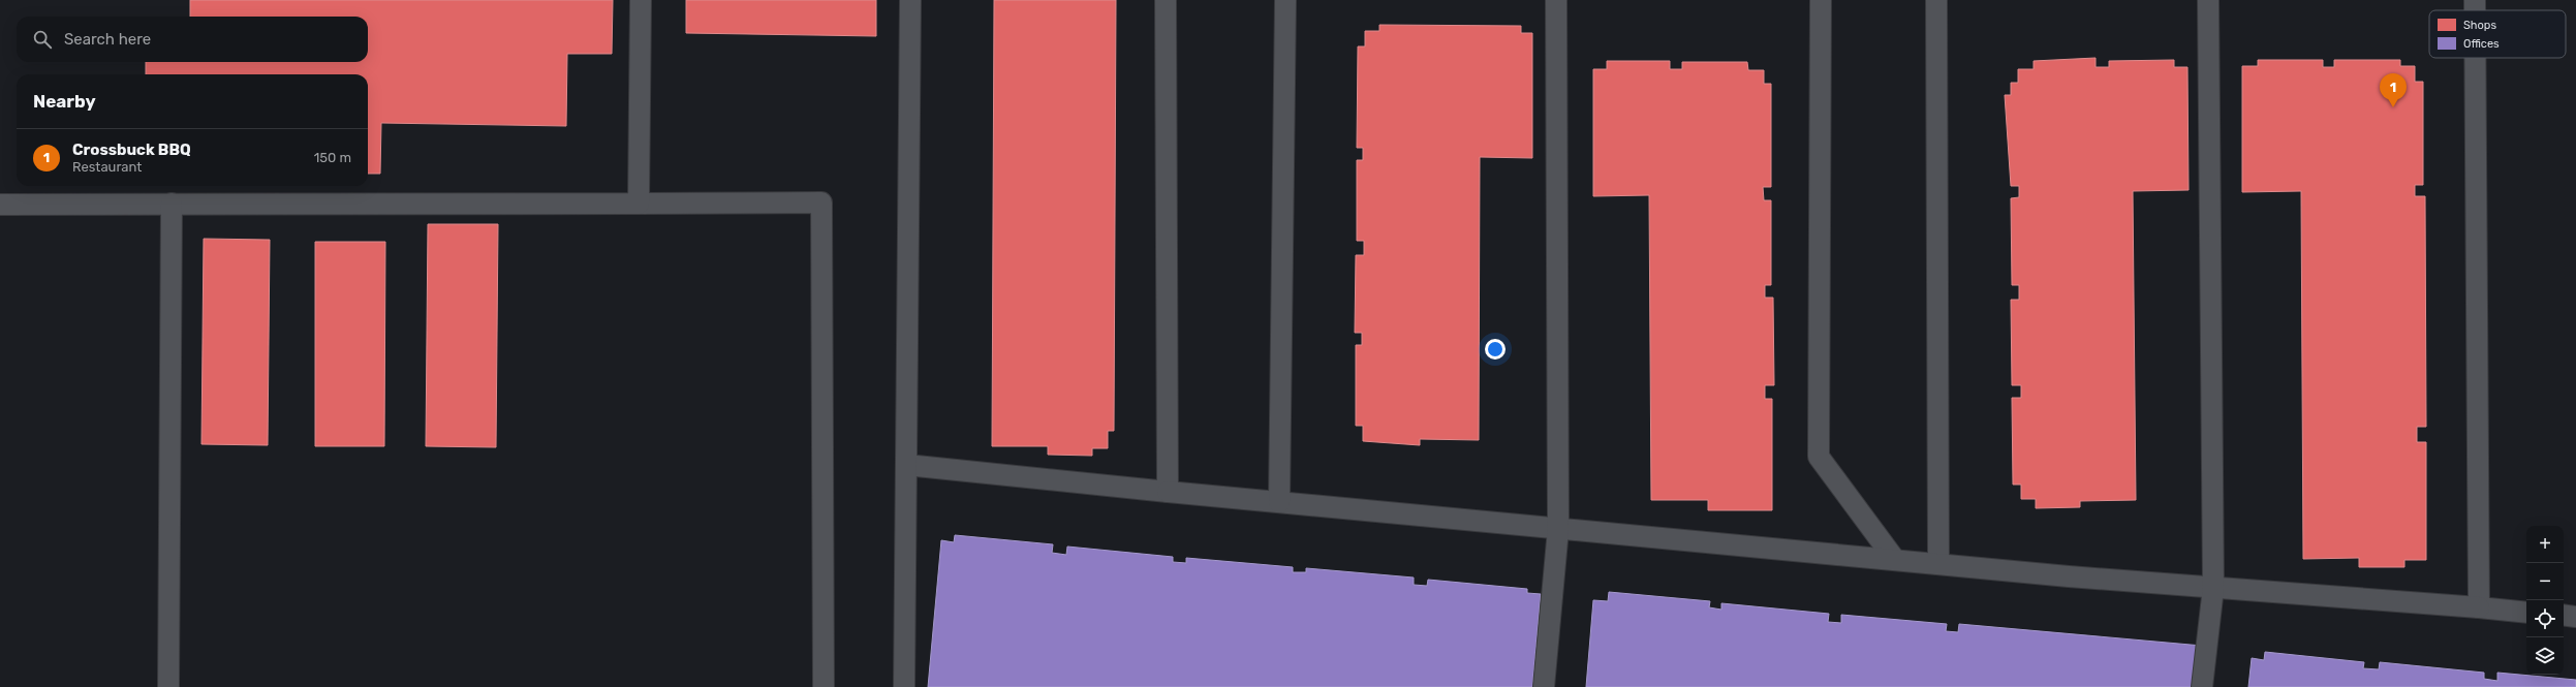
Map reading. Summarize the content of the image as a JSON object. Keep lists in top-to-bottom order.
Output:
{
  "legend": ["Shops", "Offices"],
  "page": {
    "search": "Search here",
    "pins": "1",
    "heading": "Nearby",
    "list": [
      {
        "mark": "1",
        "name": "Crossbuck BBQ",
        "note": "Restaurant",
        "value": "150 m"
      }
    ],
    "map_buttons": ["+", "−"]
  }
}
